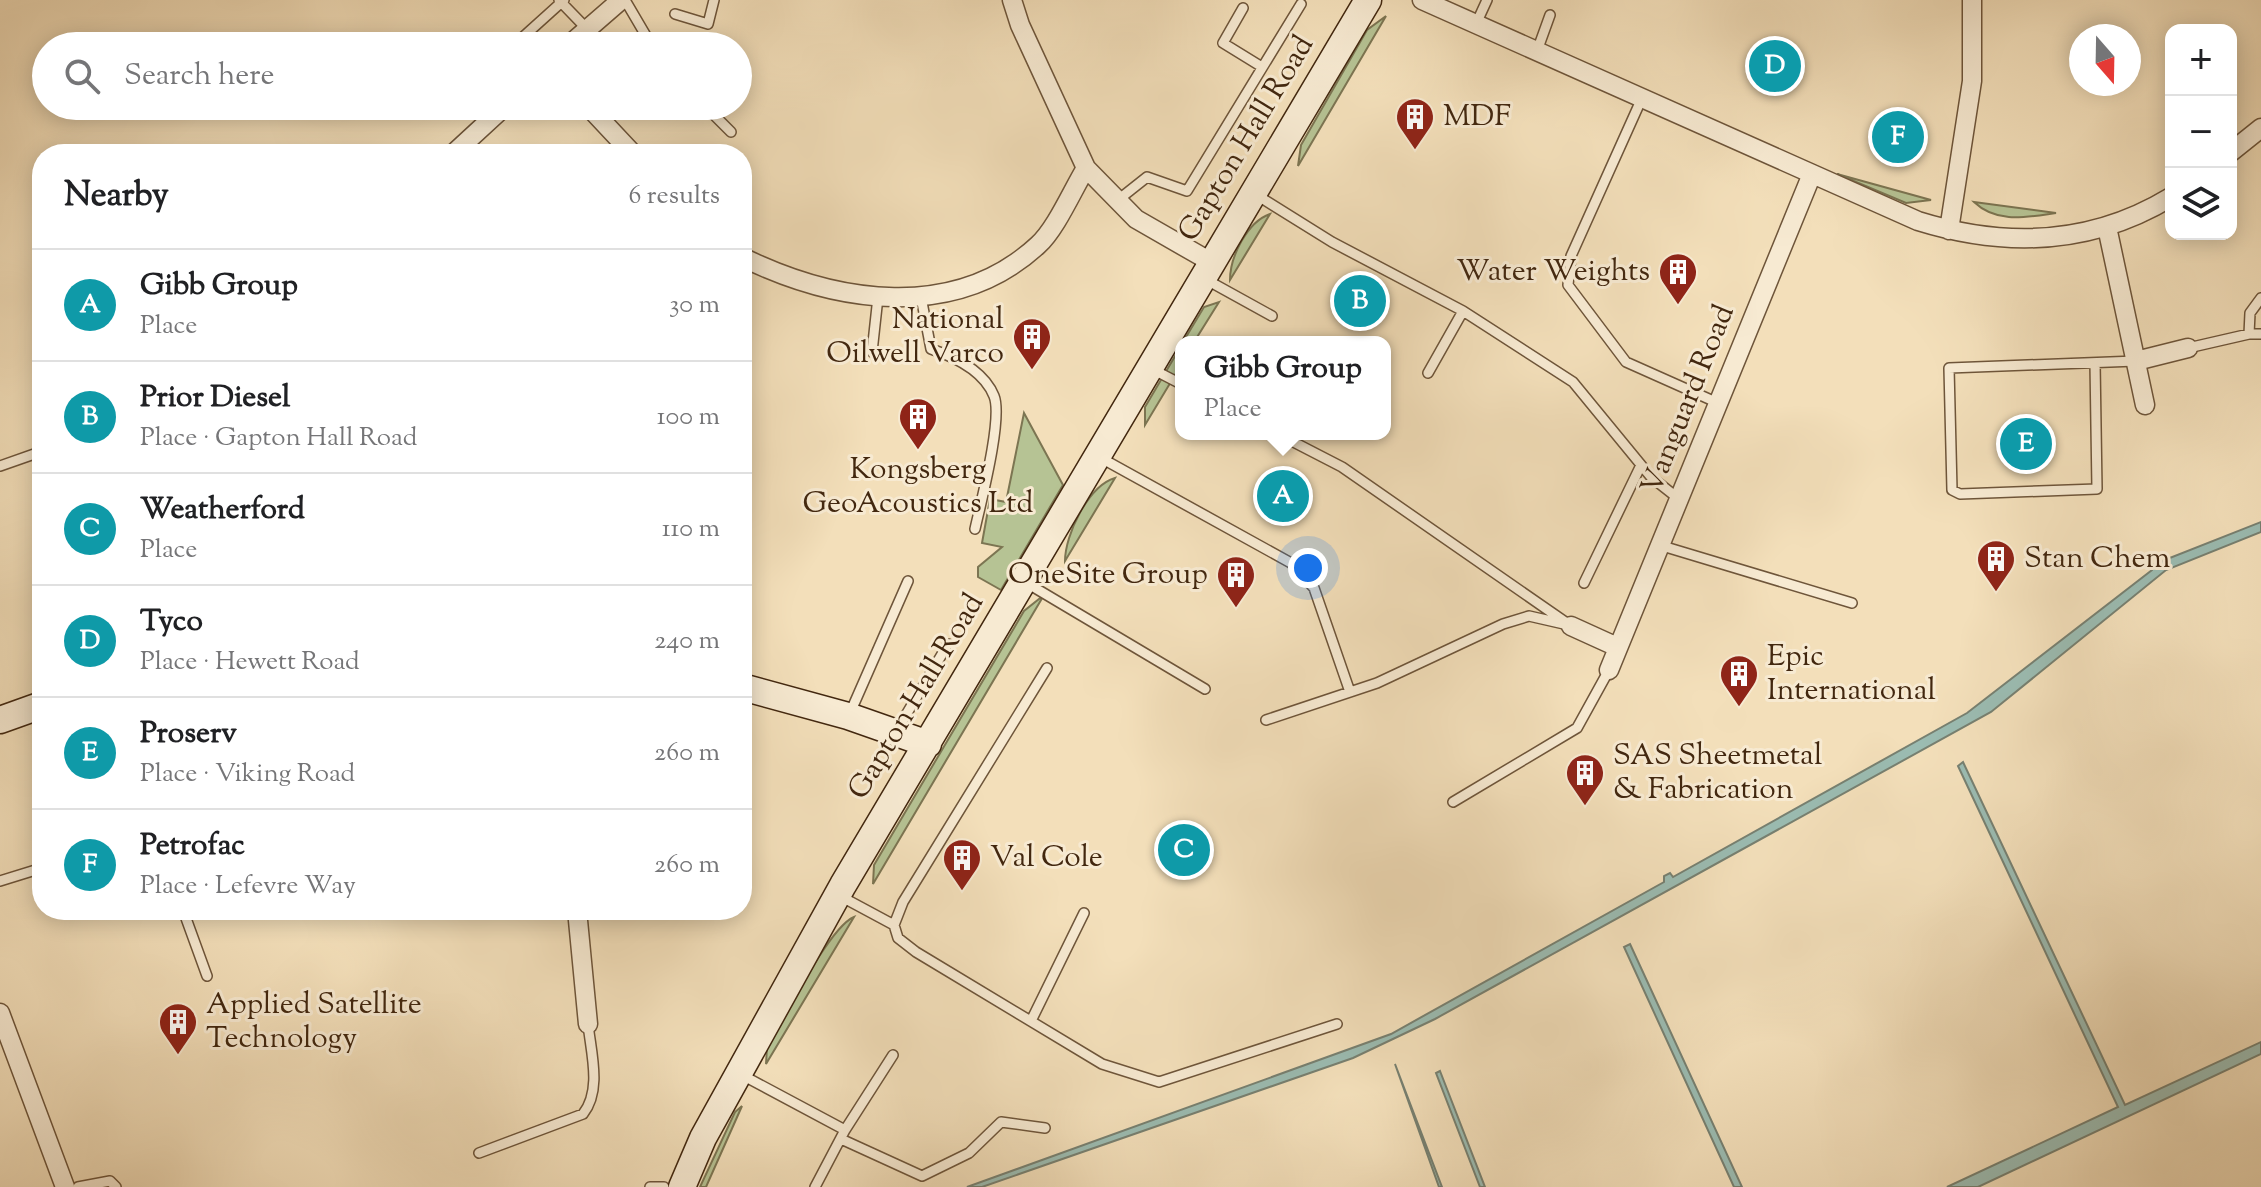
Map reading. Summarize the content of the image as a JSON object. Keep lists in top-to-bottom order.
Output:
{
  "streets": {
    "street": ["Gapton Hall Road", "Vanguard Road"]
  },
  "places": {
    "building": [
      "MDF",
      "Water Weights",
      "National Oilwell Varco",
      "Kongsberg GeoAcoustics Ltd",
      "Stan Chem",
      "OneSite Group",
      "Epic International",
      "SAS Sheetmetal & Fabrication",
      "Val Cole",
      "Applied Satellite Technology"
    ]
  },
  "north": "bottom",
  "page": {
    "map_buttons": ["+", "−"],
    "search": "Search here",
    "pins": [
      "D",
      "F",
      "B",
      "E",
      "A",
      "C"
    ],
    "heading": ["Nearby", "6 results"],
    "list": [
      {
        "mark": "A",
        "name": "Gibb Group",
        "note": "Place",
        "value": "30 m"
      },
      {
        "mark": "B",
        "name": "Prior Diesel",
        "note": "Place · Gapton Hall Road",
        "value": "100 m"
      },
      {
        "mark": "C",
        "name": "Weatherford",
        "note": "Place",
        "value": "110 m"
      },
      {
        "mark": "D",
        "name": "Tyco",
        "note": "Place · Hewett Road",
        "value": "240 m"
      },
      {
        "mark": "E",
        "name": "Proserv",
        "note": "Place · Viking Road",
        "value": "260 m"
      },
      {
        "mark": "F",
        "name": "Petrofac",
        "note": "Place · Lefevre Way",
        "value": "260 m"
      }
    ],
    "popup": ["Gibb Group", "Place"]
  }
}
